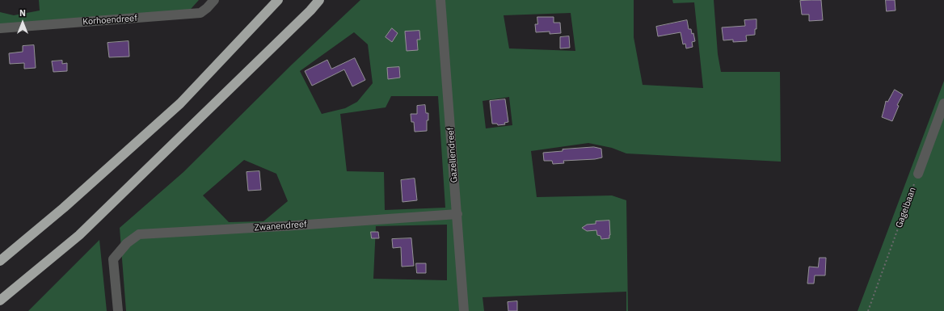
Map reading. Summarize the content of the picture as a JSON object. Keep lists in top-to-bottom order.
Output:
{
  "streets": {
    "street": ["Korhoendreef", "Gazellendreef", "Zwanendreef"],
    "path": ["Gagelbaan"]
  },
  "crossings": [
    ["Gazellendreef", "Zwanendreef"]
  ],
  "north": "top"
}
